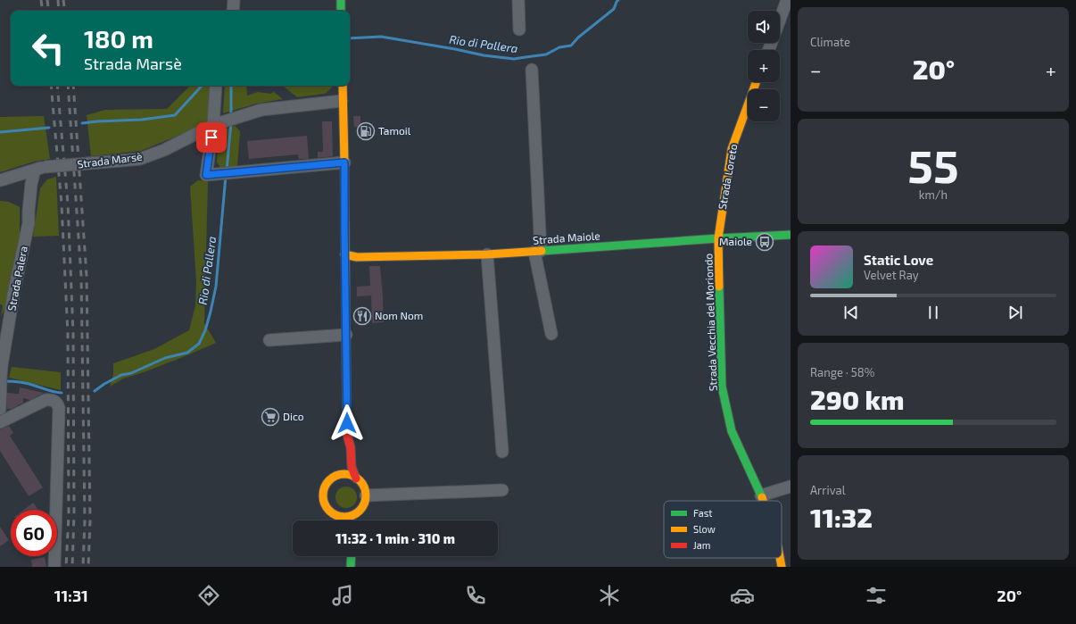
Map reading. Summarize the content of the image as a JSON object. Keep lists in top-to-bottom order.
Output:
{
  "streets": {
    "street": [
      "Strada Marsè",
      "Strada Loreto",
      "Strada Maiole",
      "Strada Palera",
      "Strada Vecchia del Moriondo"
    ]
  },
  "crossings": [
    ["Strada Marsè", "Strada Palera"],
    ["Strada Loreto", "Strada Maiole"],
    ["Strada Loreto", "Strada Vecchia del Moriondo"],
    ["Strada Maiole", "Strada Vecchia del Moriondo"]
  ],
  "water": ["Rio di Pallera"],
  "places": {
    "fuel station": ["Tamoil"],
    "bus stop": ["Maiole"],
    "restaurant": ["Nom Nom"],
    "supermarket": ["Dico"]
  },
  "legend": ["Fast", "Slow", "Jam"],
  "page": {
    "tile": [
      "Climate",
      ["55", "km/h"],
      ["Range · 58%", "290 km"],
      ["Arrival", "11:32"]
    ],
    "map_buttons": ["+", "−"],
    "turn": ["180 m", "Strada Marsè"],
    "heat": ["−", "20°", "+"],
    "song": ["Static Love", "Velvet Ray"],
    "limit": "60",
    "trip": "11:32 · 1 min · 310 m",
    "tabs": ["11:31", "20°"]
  }
}
